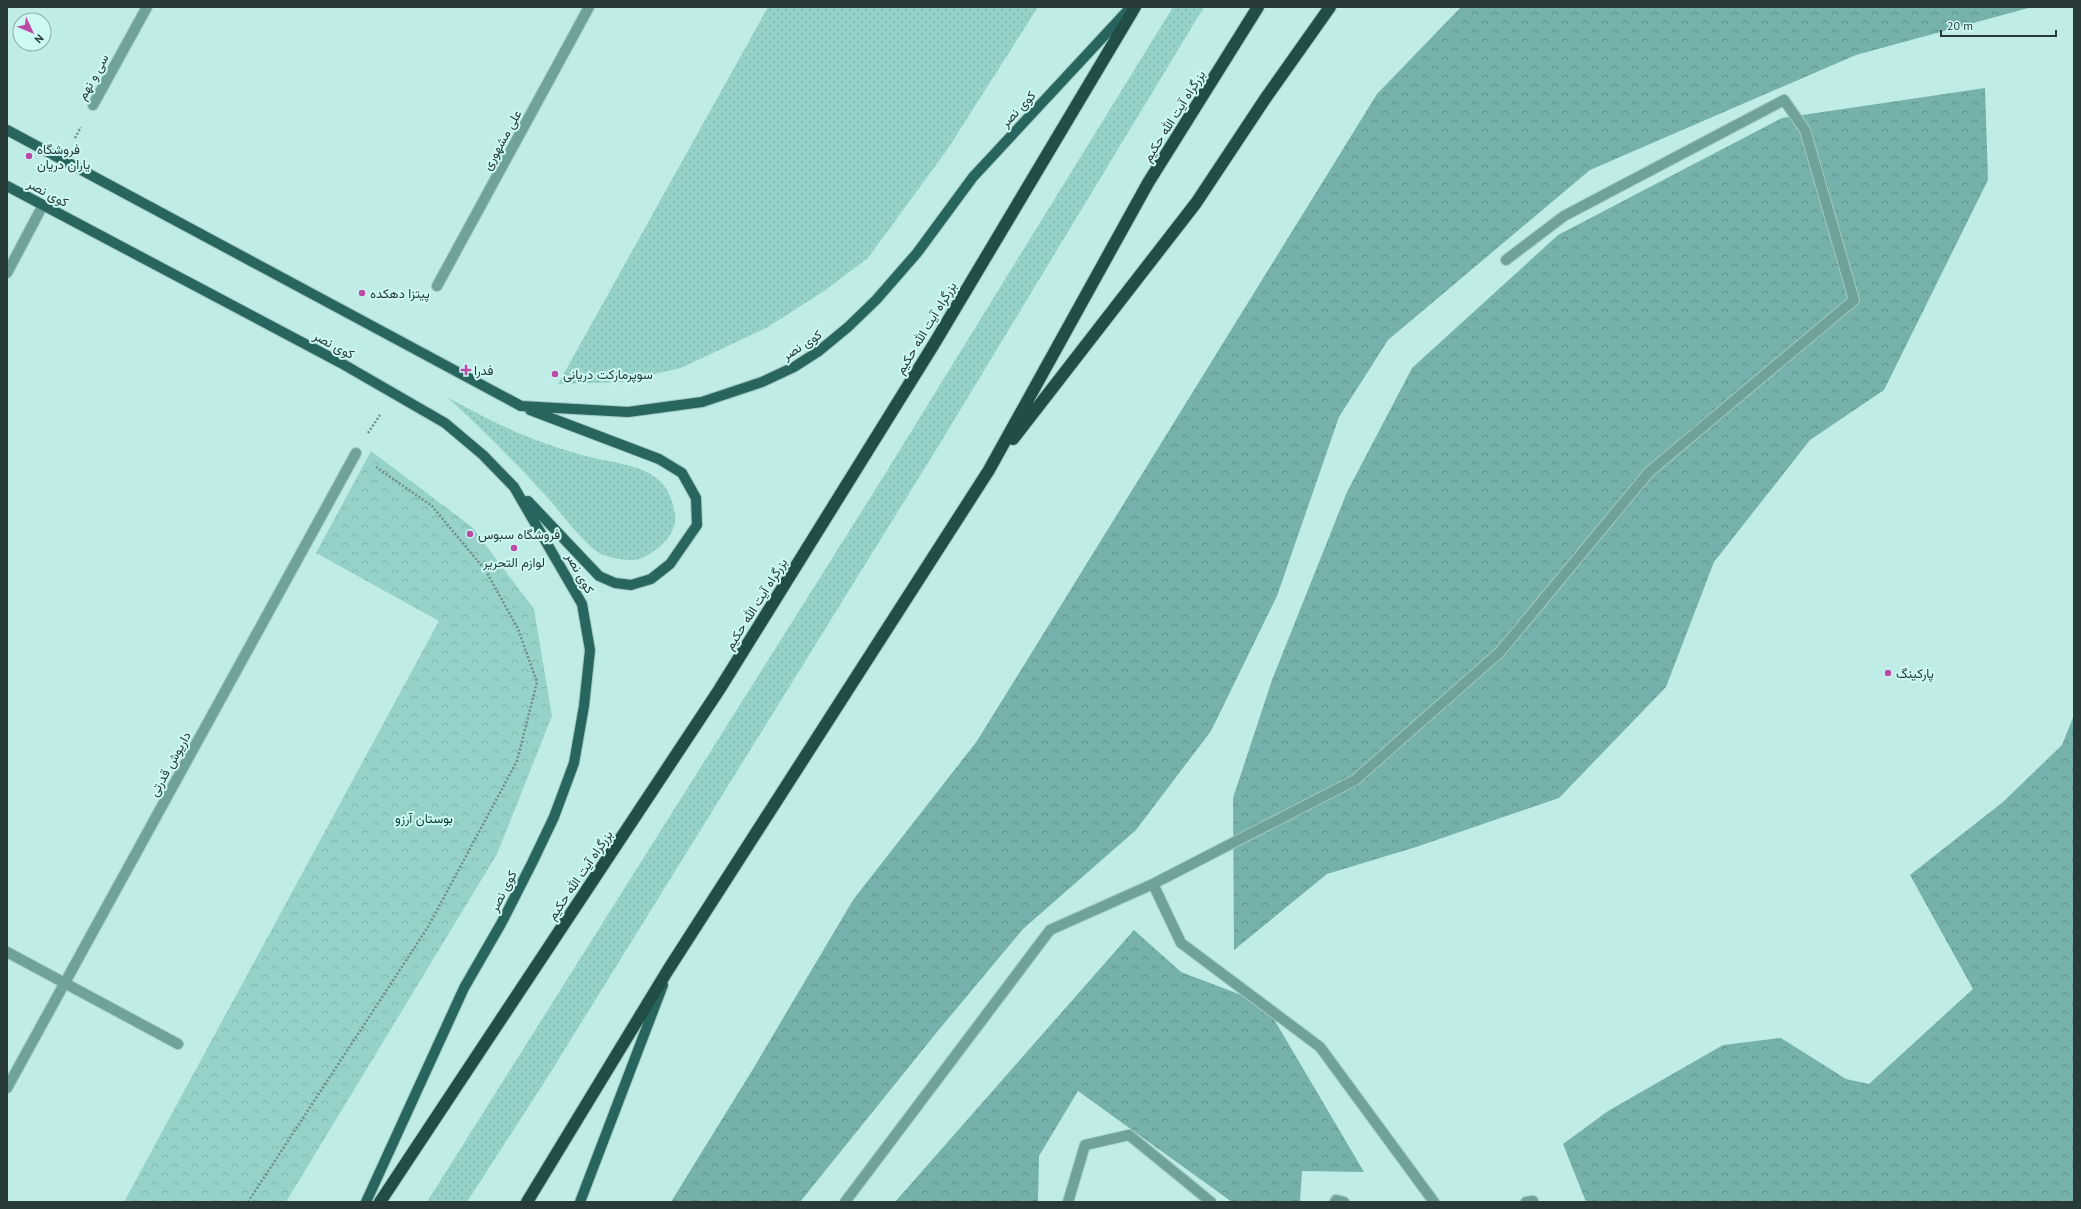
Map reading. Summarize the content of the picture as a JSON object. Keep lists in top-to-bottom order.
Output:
{
  "streets": {
    "highway": ["بزرگراه آیت الله حکیم"],
    "main road": ["کوی نصر"],
    "street": ["سی و نهم", "علی مشهوری", "داریوش قدرتی"]
  },
  "crossings": [
    ["سی و نهم", "کوی نصر"]
  ],
  "parks": ["بوستان آرزو"],
  "places": {
    "other": [
      "فروشگاه یاران دریان",
      "پیتزا دهکده",
      "سوپرمارکت دریانی",
      "فروشگاه سبوس",
      "لوازم التحریر",
      "پارکینگ"
    ],
    "health": ["فدرا"]
  },
  "scale_bar": "20 m",
  "north": "bottom right"
}
